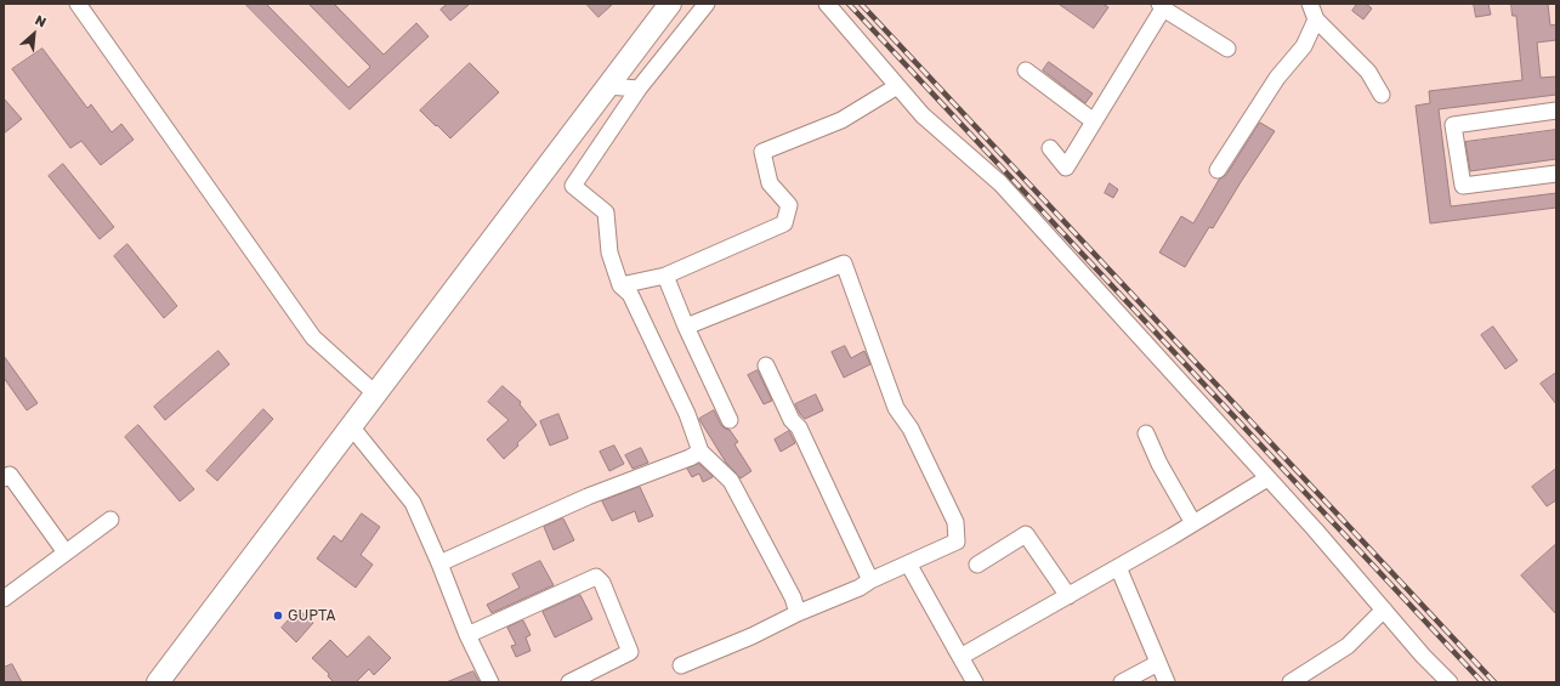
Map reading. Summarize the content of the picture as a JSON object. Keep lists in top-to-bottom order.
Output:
{
  "places": ["GUPTA"],
  "north": "top right"
}
